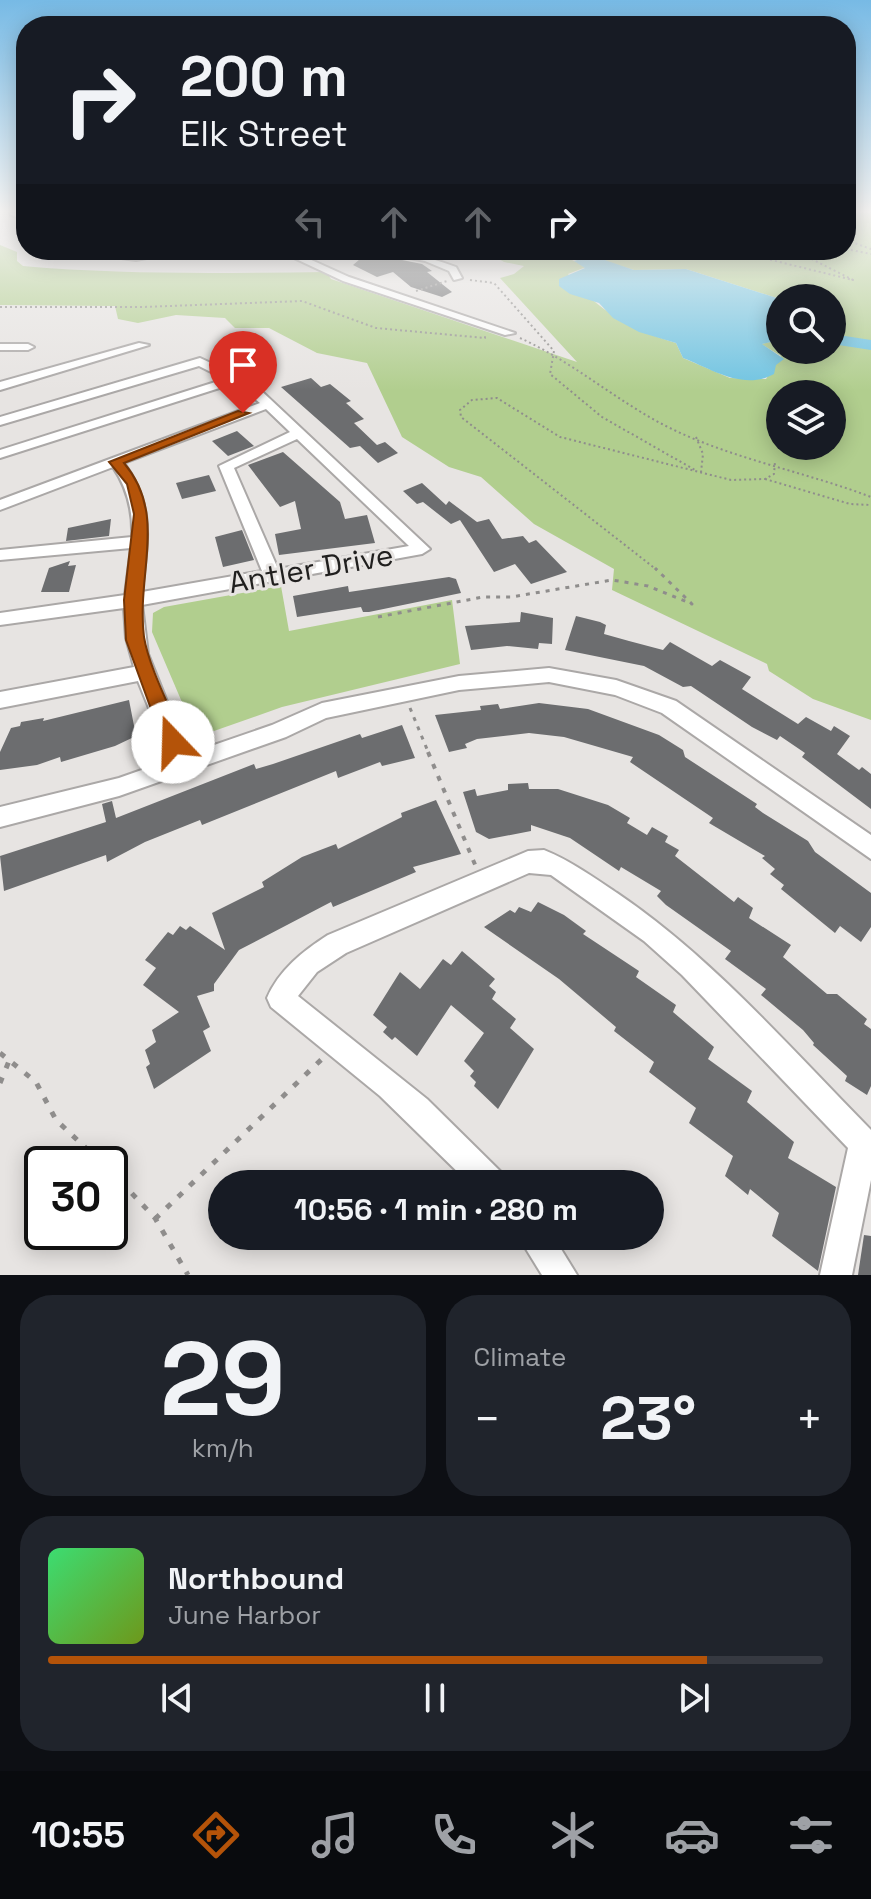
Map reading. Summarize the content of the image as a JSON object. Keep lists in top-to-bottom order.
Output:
{
  "streets": {
    "street": ["Antler Drive"]
  },
  "page": {
    "turn": ["200 m", "Elk Street"],
    "limit": "30",
    "trip": "10:56 · 1 min · 280 m",
    "tile": [
      ["29", "km/h"],
      "Climate"
    ],
    "heat": ["−", "23°", "+"],
    "song": ["Northbound", "June Harbor"],
    "tabs": "10:55"
  }
}
